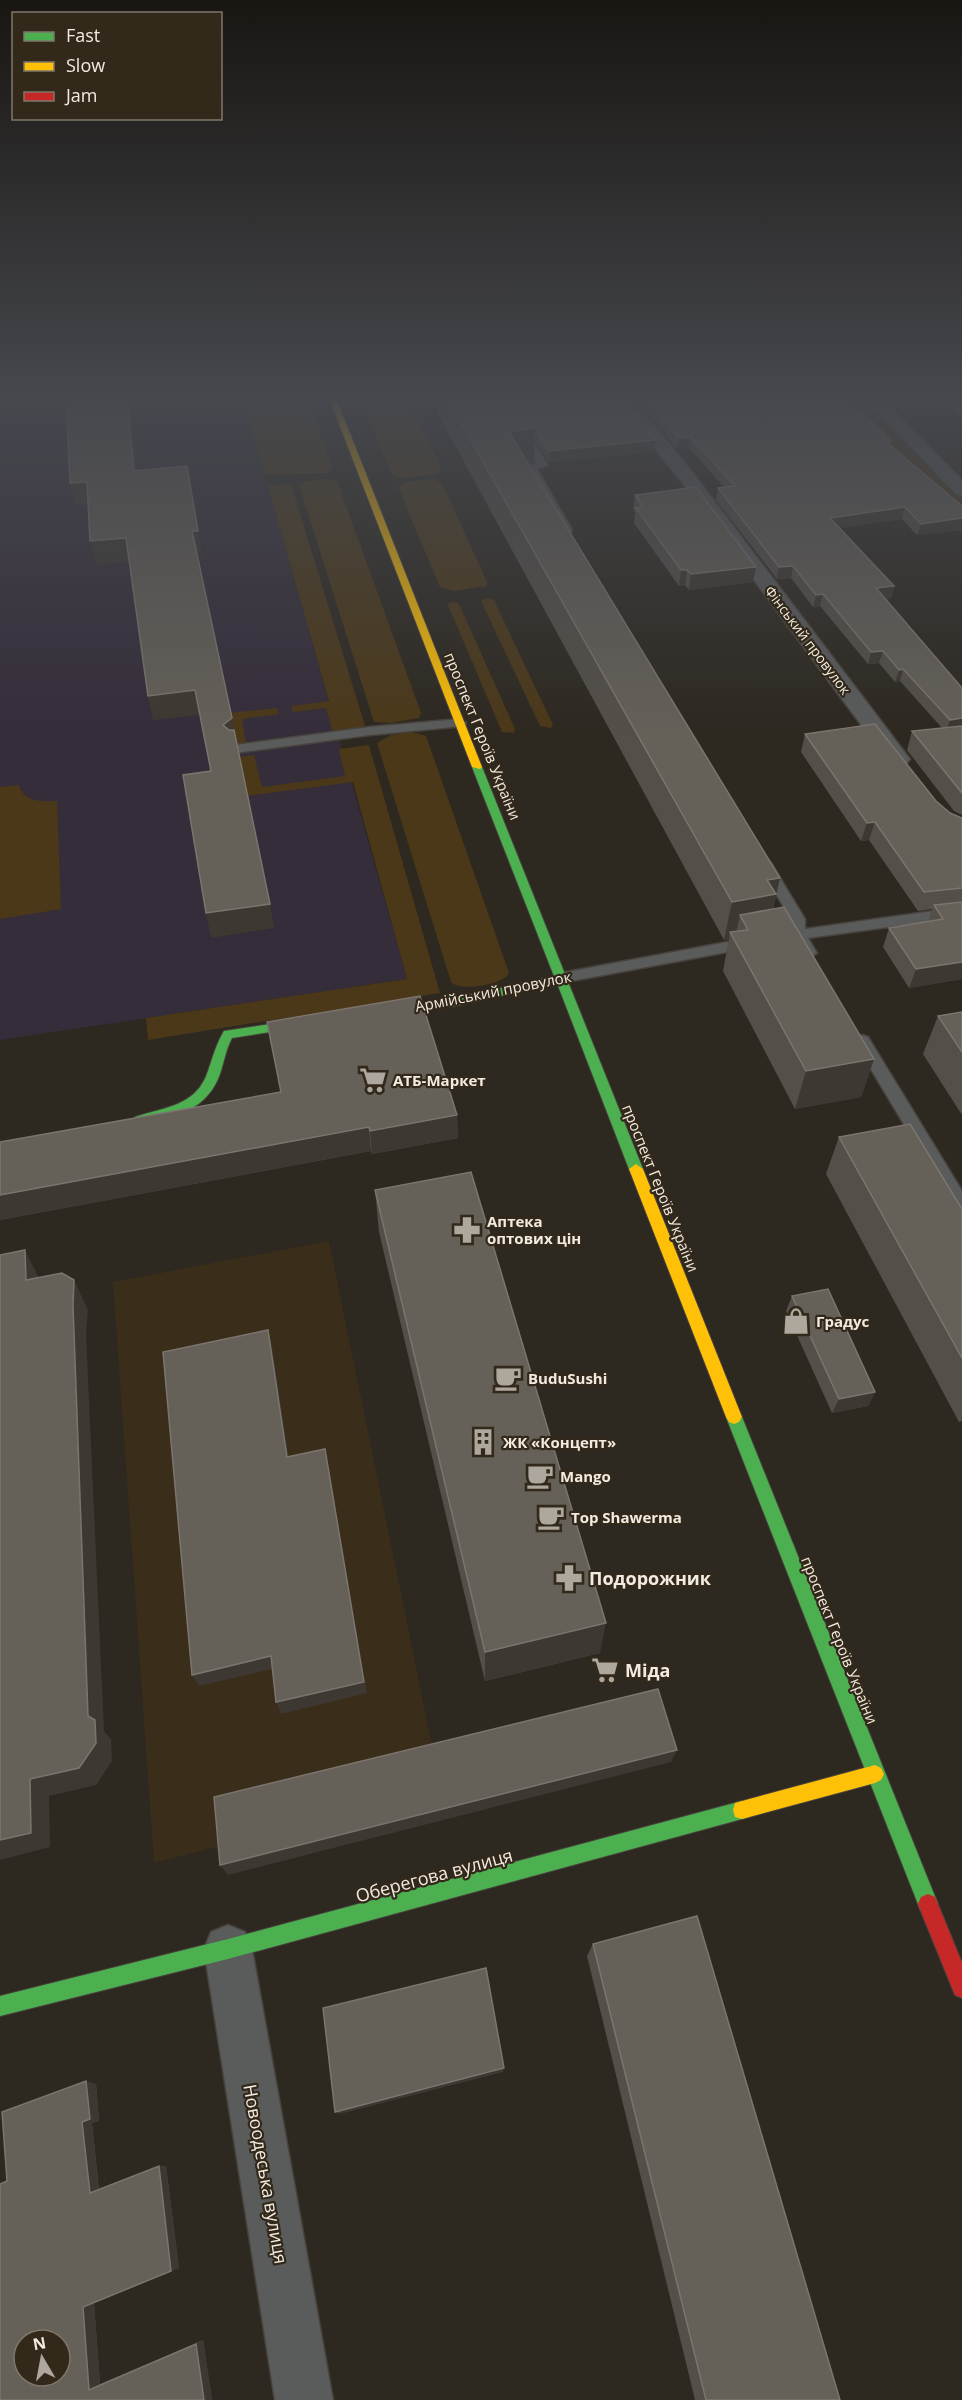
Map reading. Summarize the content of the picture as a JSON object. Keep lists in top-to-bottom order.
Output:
{
  "streets": {
    "main road": ["проспект Героїв України", "Армійський провулок", "Оберегова вулиця"],
    "street": ["Фінський провулок", "Новоодеська вулиця"]
  },
  "crossings": [
    ["проспект Героїв України", "Армійський провулок"],
    ["проспект Героїв України", "Оберегова вулиця"],
    ["Оберегова вулиця", "Новоодеська вулиця"]
  ],
  "places": {
    "supermarket": ["АТБ-Маркет", "Міда"],
    "pharmacy": ["Аптека оптових цін", "Подорожник"],
    "shop": ["Градус"],
    "cafe": ["BuduSushi", "Mango", "Top Shawerma"],
    "building": ["ЖК «Концепт»"]
  },
  "legend": ["Fast", "Slow", "Jam"],
  "north": "top"
}
